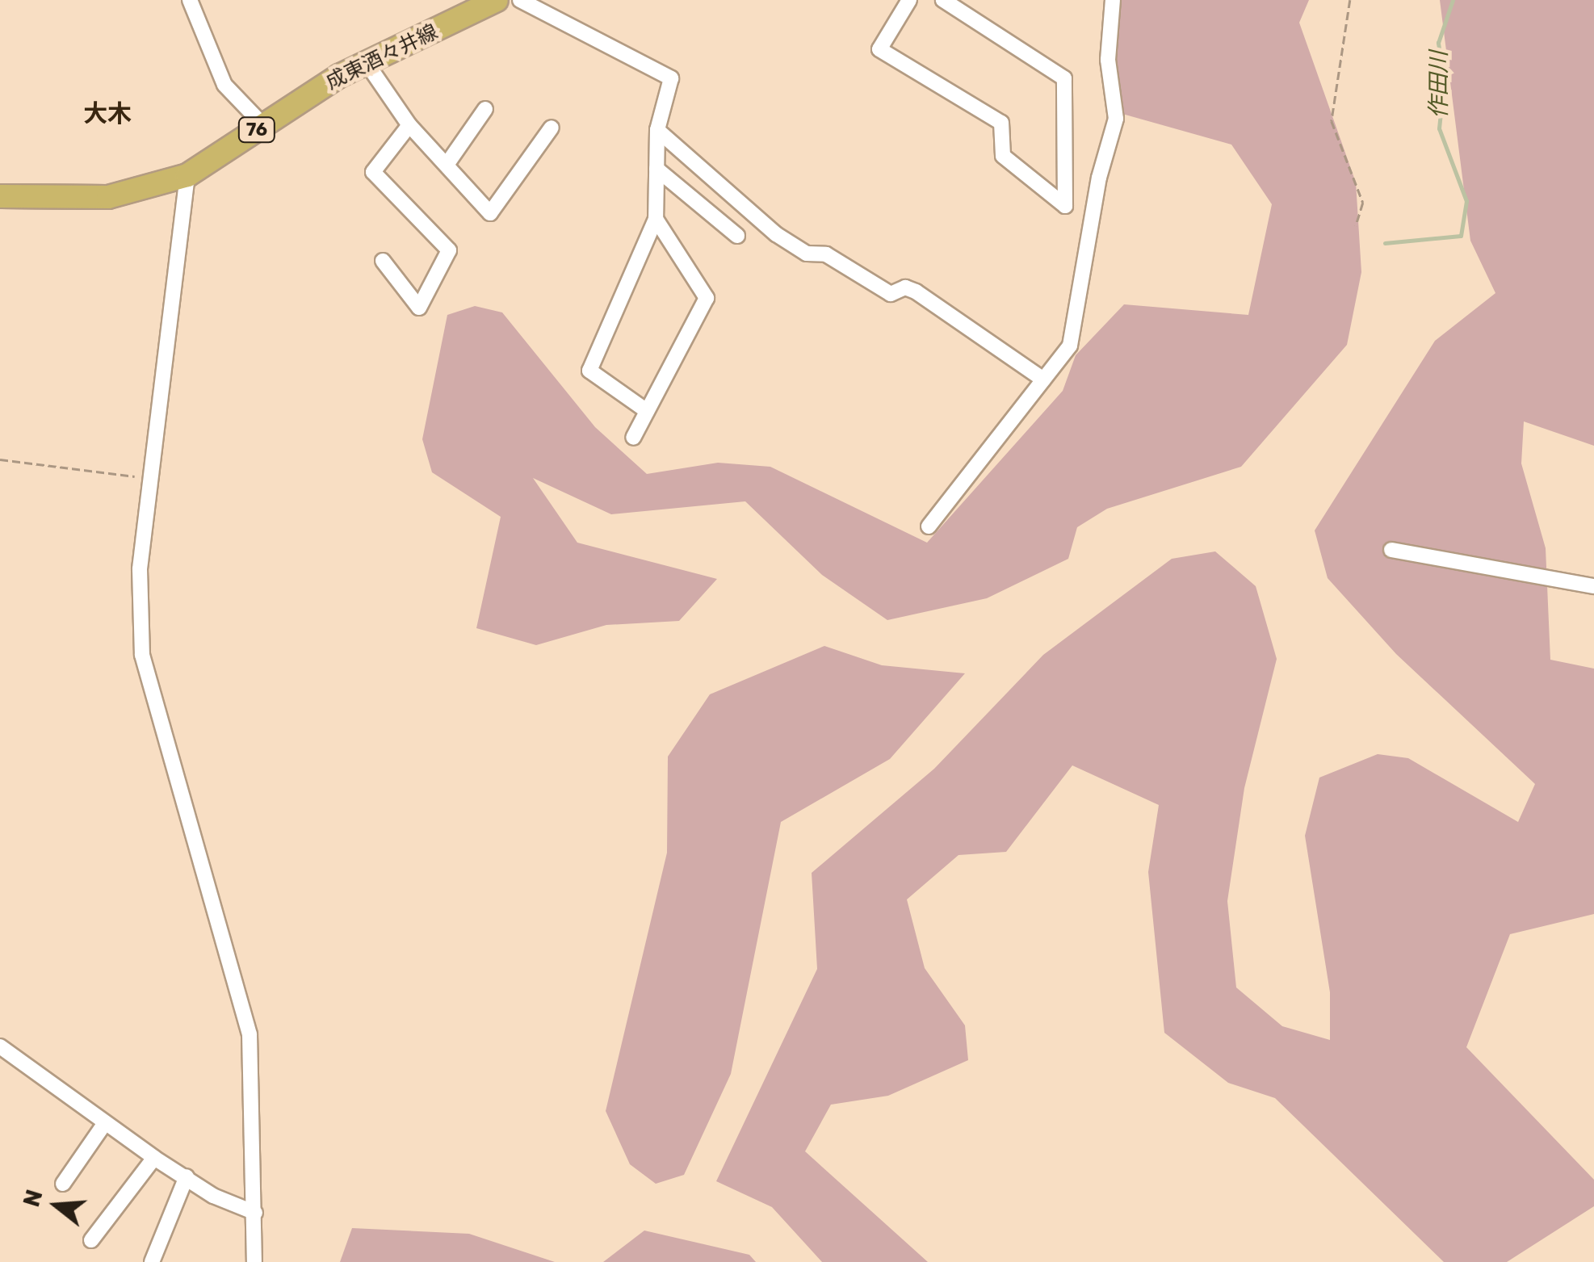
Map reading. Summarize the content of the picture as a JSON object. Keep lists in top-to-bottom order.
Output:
{
  "streets": {
    "main road": ["成東酒々井線", "76"]
  },
  "districts": ["大木"],
  "water": ["作田川"],
  "north": "left"
}
